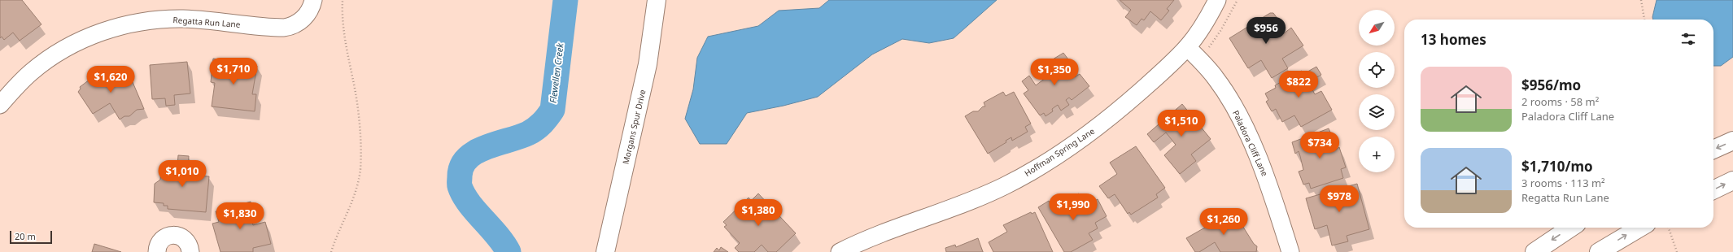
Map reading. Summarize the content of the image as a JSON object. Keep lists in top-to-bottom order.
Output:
{
  "streets": {
    "street": [
      "Regatta Run Lane",
      "Morgans Spur Drive",
      "Paladora Cliff Lane",
      "Hoffman Spring Lane"
    ]
  },
  "crossings": [
    ["Paladora Cliff Lane", "Hoffman Spring Lane"]
  ],
  "water": ["Flewellen Creek"],
  "scale_bar": "20 m",
  "north": "bottom left",
  "page": {
    "map_buttons": "+",
    "price": [
      "$956",
      "$1,710",
      "$1,350",
      "$1,620",
      "$822",
      "$1,510",
      "$734",
      "$1,010",
      "$978",
      "$1,990",
      "$1,380",
      "$1,830",
      "$1,260"
    ],
    "heading": "13 homes",
    "list": [
      {
        "name": "$956/mo",
        "note": "2 rooms · 58 m² · Paladora Cliff Lane"
      },
      {
        "name": "$1,710/mo",
        "note": "3 rooms · 113 m² · Regatta Run Lane"
      }
    ],
    "scale": "20 m"
  }
}
